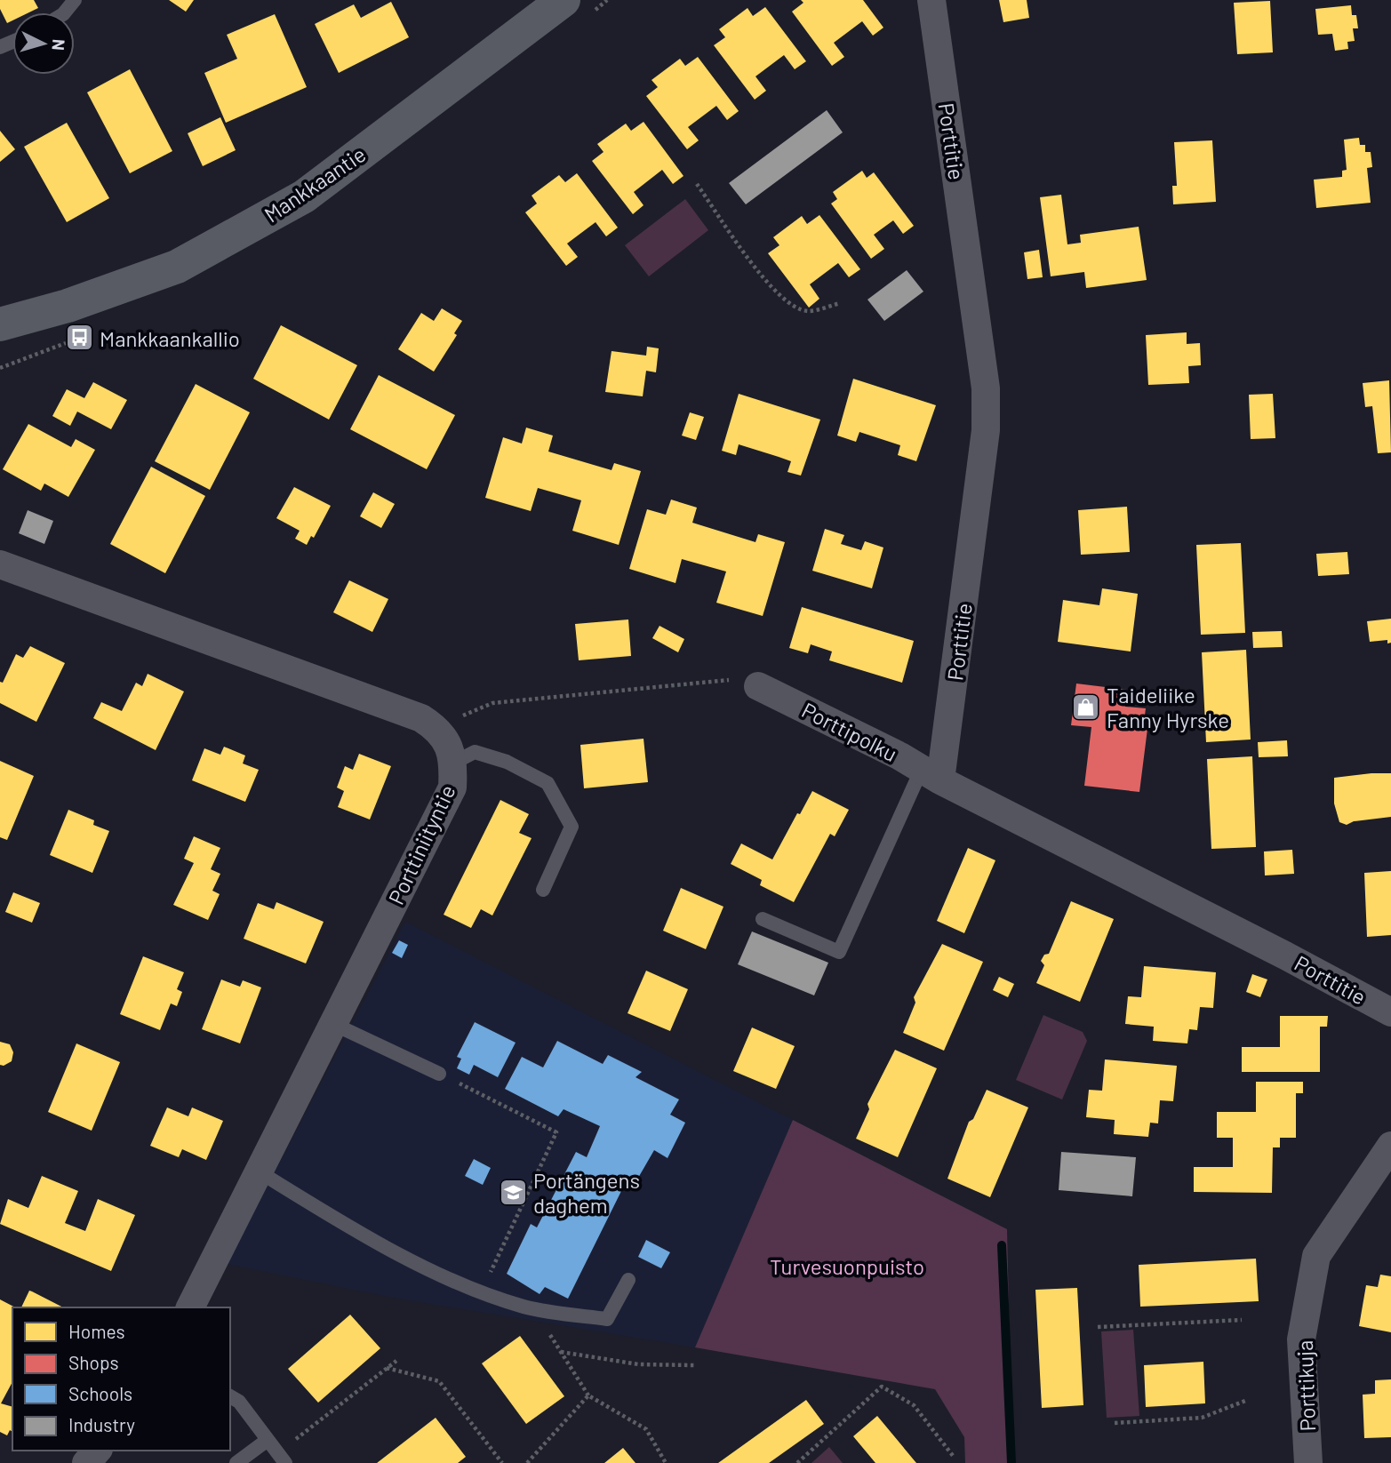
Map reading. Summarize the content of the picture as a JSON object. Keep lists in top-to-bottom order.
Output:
{
  "streets": {
    "main road": ["Mankkaantie"],
    "street": [
      "Porttitie",
      "Porttipolku",
      "Porttiniityntie",
      "Porttikuja"
    ]
  },
  "crossings": [
    ["Porttitie", "Porttipolku"]
  ],
  "parks": ["Turvesuonpuisto"],
  "places": {
    "bus stop": ["Mankkaankallio"],
    "shop": ["Taideliike Fanny Hyrske"],
    "school or university": ["Portängens daghem"]
  },
  "legend": [
    "Homes",
    "Shops",
    "Schools",
    "Industry"
  ],
  "north": "right"
}
